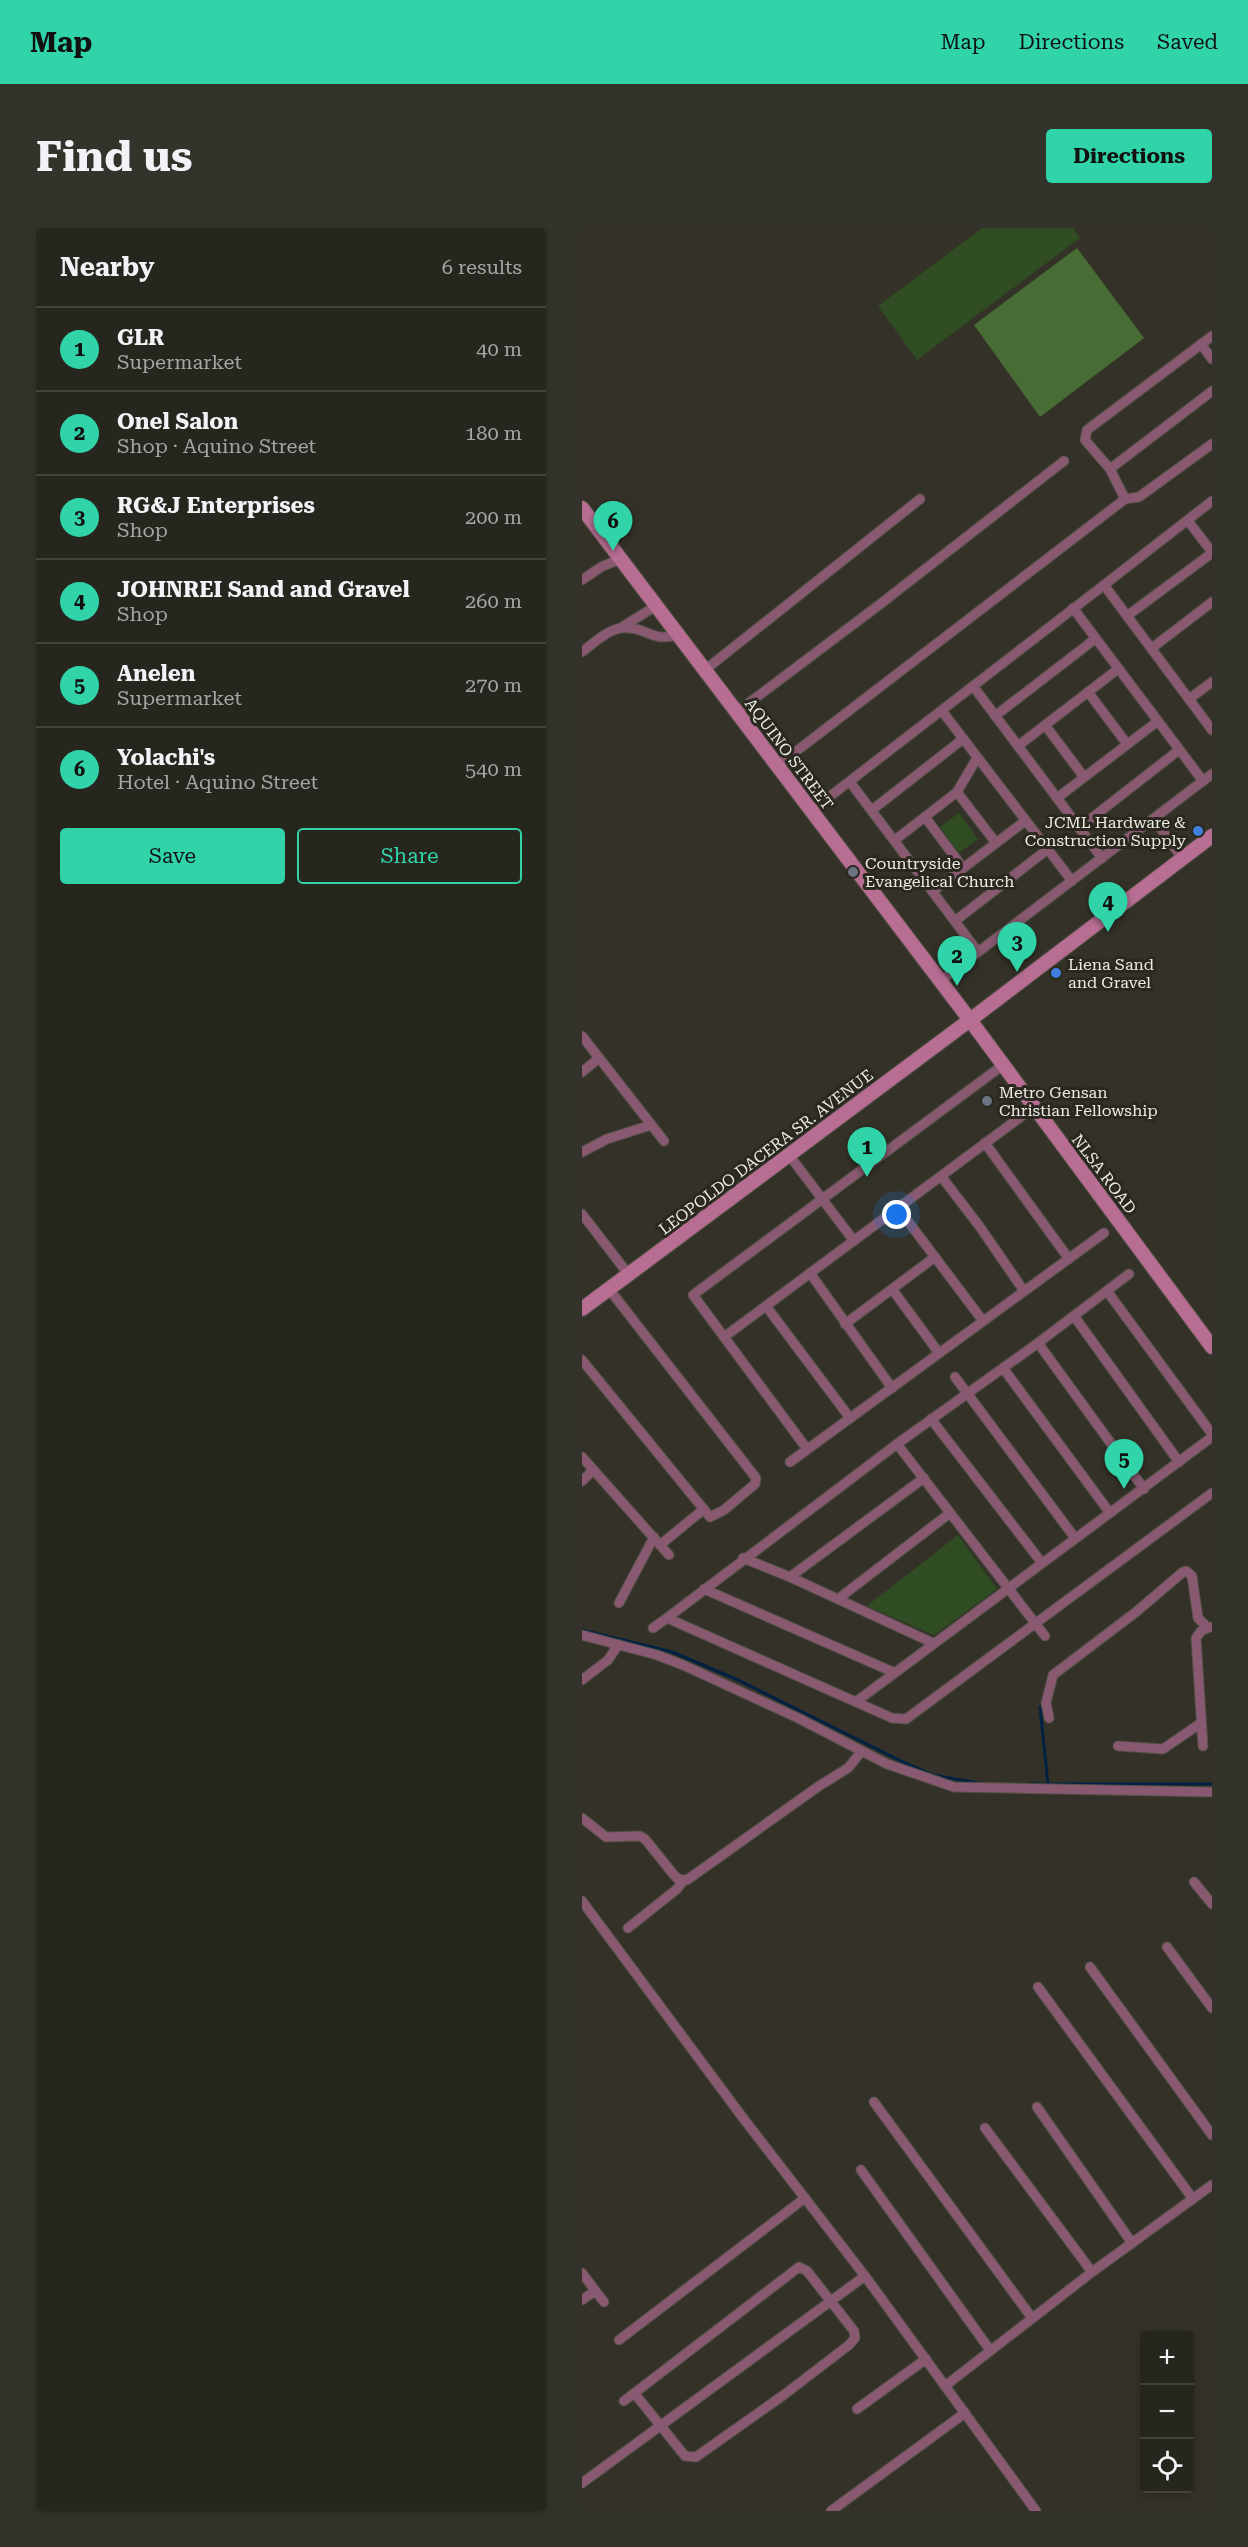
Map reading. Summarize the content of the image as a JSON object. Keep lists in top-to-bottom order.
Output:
{
  "streets": {
    "main road": ["AQUINO STREET", "LEOPOLDO DACERA SR. AVENUE", "NLSA ROAD"]
  },
  "crossings": [
    ["AQUINO STREET", "LEOPOLDO DACERA SR. AVENUE"],
    ["AQUINO STREET", "NLSA ROAD"],
    ["LEOPOLDO DACERA SR. AVENUE", "NLSA ROAD"]
  ],
  "places": [
    "JCML Hardware & Construction Supply",
    "Countryside Evangelical Church",
    "Liena Sand and Gravel",
    "Metro Gensan Christian Fellowship"
  ],
  "page": {
    "header": "Map",
    "nav": ["Map", "Directions", "Saved"],
    "buttons": [
      "Directions",
      ["Save", "Share"]
    ],
    "title": "Find us",
    "heading": ["Nearby", "6 results"],
    "list": [
      {
        "mark": "1",
        "name": "GLR",
        "note": "Supermarket",
        "value": "40 m"
      },
      {
        "mark": "2",
        "name": "Onel Salon",
        "note": "Shop · Aquino Street",
        "value": "180 m"
      },
      {
        "mark": "3",
        "name": "RG&J Enterprises",
        "note": "Shop",
        "value": "200 m"
      },
      {
        "mark": "4",
        "name": "JOHNREI Sand and Gravel",
        "note": "Shop",
        "value": "260 m"
      },
      {
        "mark": "5",
        "name": "Anelen",
        "note": "Supermarket",
        "value": "270 m"
      },
      {
        "mark": "6",
        "name": "Yolachi's",
        "note": "Hotel · Aquino Street",
        "value": "540 m"
      }
    ],
    "pins": [
      "6",
      "4",
      "3",
      "2",
      "1",
      "5"
    ],
    "map_buttons": ["+", "−"]
  }
}
